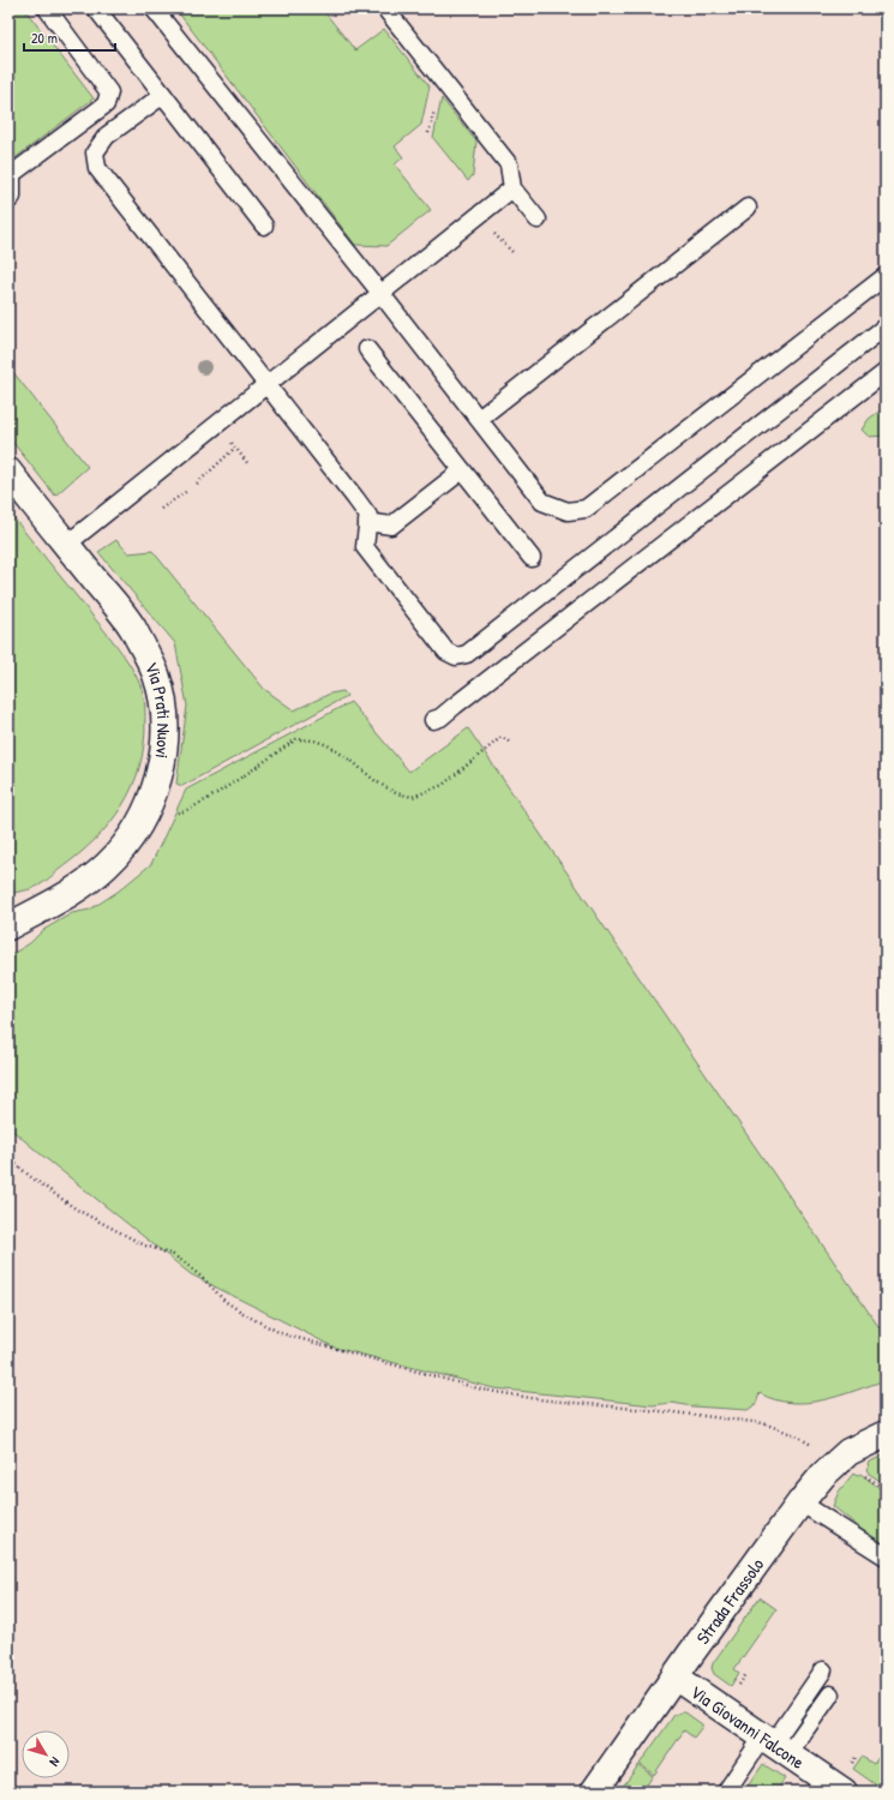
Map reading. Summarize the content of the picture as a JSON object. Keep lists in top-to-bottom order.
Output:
{
  "streets": {
    "street": ["Via Prati Nuovi", "Strada Frassolo", "Via Giovanni Falcone"]
  },
  "crossings": [
    ["Strada Frassolo", "Via Giovanni Falcone"]
  ],
  "scale_bar": "20 m",
  "north": "bottom right"
}
